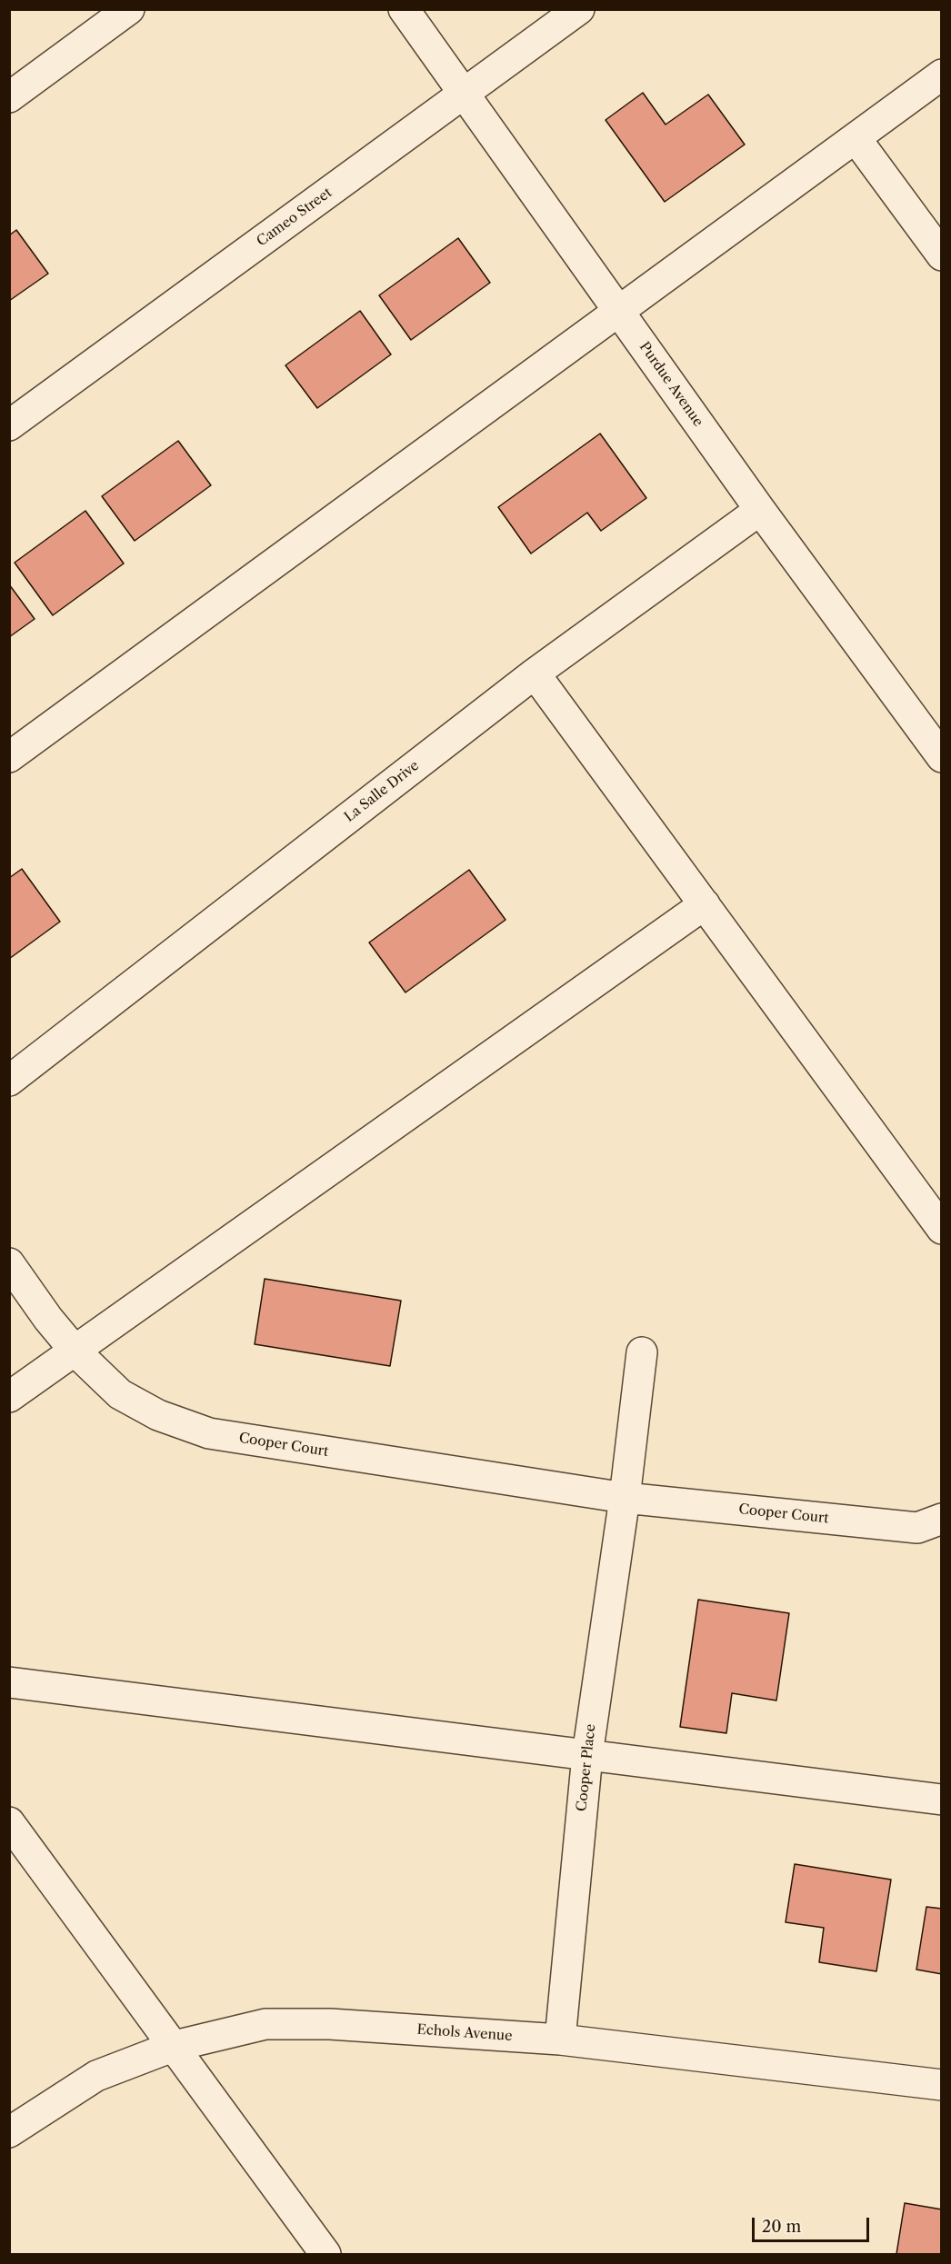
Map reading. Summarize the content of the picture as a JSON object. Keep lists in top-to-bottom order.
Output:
{
  "streets": {
    "street": [
      "Cameo Street",
      "Purdue Avenue",
      "La Salle Drive",
      "Cooper Court",
      "Cooper Place",
      "Echols Avenue"
    ]
  },
  "crossings": [
    ["Cameo Street", "Purdue Avenue"],
    ["Purdue Avenue", "La Salle Drive"],
    ["Cooper Court", "Cooper Place"],
    ["Cooper Place", "Echols Avenue"]
  ],
  "scale_bar": "20 m"
}
